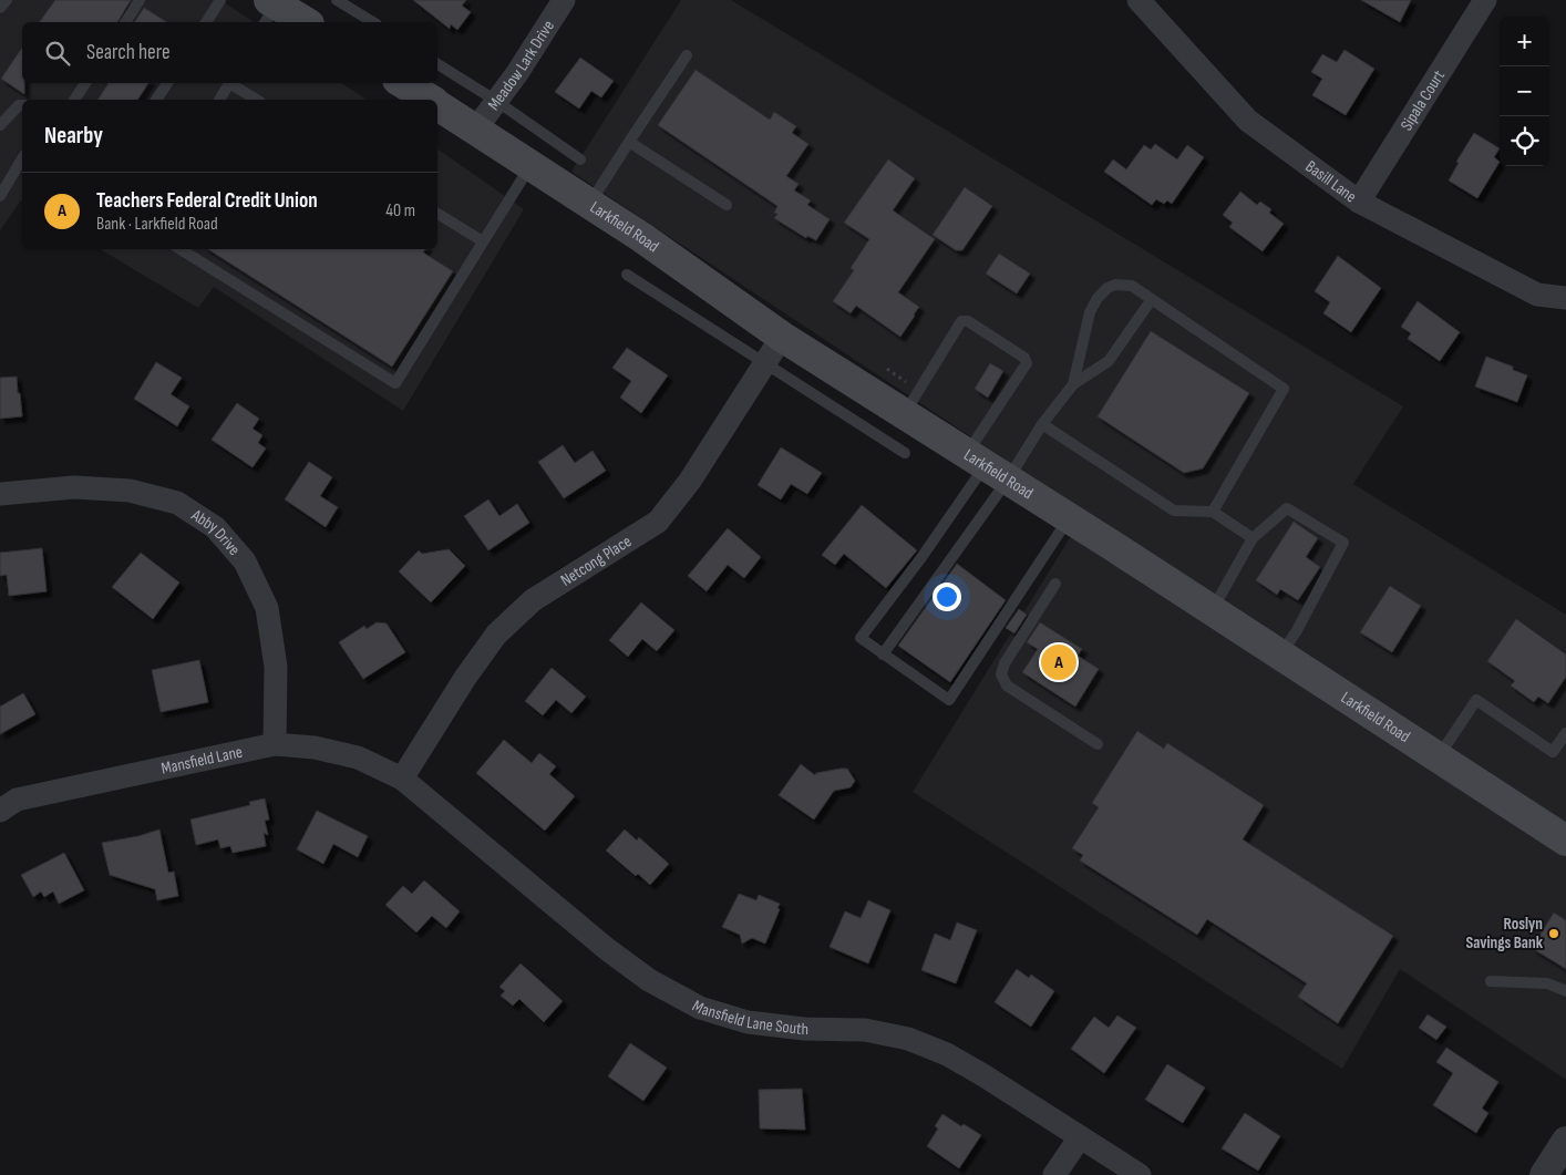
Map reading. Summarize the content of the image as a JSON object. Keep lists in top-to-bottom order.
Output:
{
  "streets": {
    "main road": ["Larkfield Road"],
    "street": [
      "Meadow Lark Drive",
      "Sipala Court",
      "Basill Lane",
      "Abby Drive",
      "Netcong Place",
      "Mansfield Lane",
      "Mansfield Lane South"
    ]
  },
  "crossings": [
    ["Meadow Lark Drive", "Larkfield Road"],
    ["Sipala Court", "Basill Lane"],
    ["Larkfield Road", "Netcong Place"],
    ["Abby Drive", "Mansfield Lane"],
    ["Netcong Place", "Mansfield Lane"],
    ["Netcong Place", "Mansfield Lane South"],
    ["Mansfield Lane", "Mansfield Lane South"]
  ],
  "places": ["Roslyn Savings Bank"],
  "page": {
    "map_buttons": ["+", "−"],
    "search": "Search here",
    "heading": "Nearby",
    "list": [
      {
        "mark": "A",
        "name": "Teachers Federal Credit Union",
        "note": "Bank · Larkfield Road",
        "value": "40 m"
      }
    ],
    "pins": "A"
  }
}
